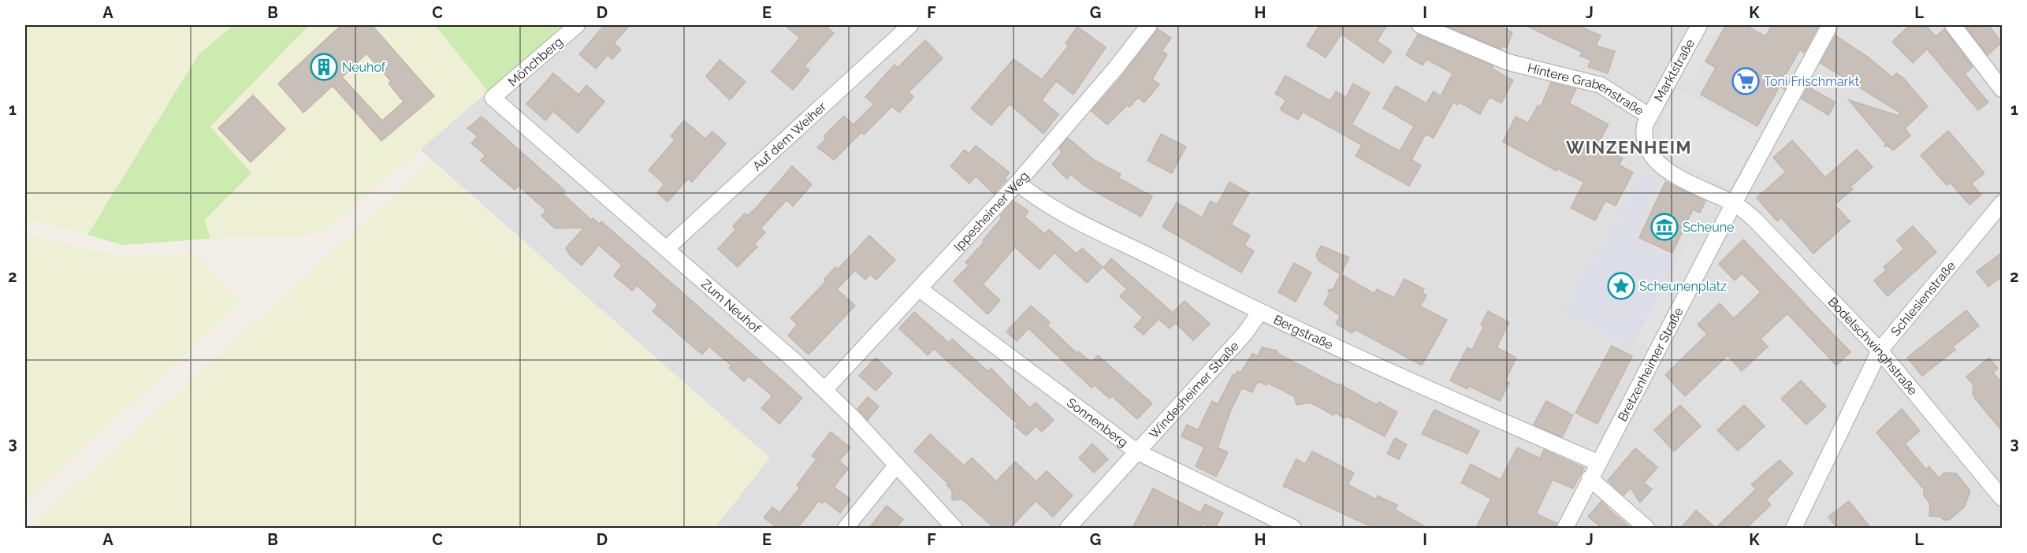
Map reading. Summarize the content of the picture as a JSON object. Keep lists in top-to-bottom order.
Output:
{
  "streets": {
    "street": [
      "Mönchberg",
      "Marktstraße",
      "Hintere Grabenstraße",
      "Auf dem Weiher",
      "Ippesheimer Weg",
      "Schlesienstraße",
      "Zum Neuhof",
      "Bergstraße",
      "Bodelschwinghstraße",
      "Bretzenheimer Straße",
      "Windesheimer Straße",
      "Sonnenberg"
    ]
  },
  "crossings": [
    ["Mönchberg", "Zum Neuhof"],
    ["Marktstraße", "Hintere Grabenstraße"],
    ["Hintere Grabenstraße", "Bodelschwinghstraße"],
    ["Hintere Grabenstraße", "Bretzenheimer Straße"],
    ["Auf dem Weiher", "Zum Neuhof"],
    ["Ippesheimer Weg", "Zum Neuhof"],
    ["Ippesheimer Weg", "Bergstraße"],
    ["Ippesheimer Weg", "Sonnenberg"],
    ["Schlesienstraße", "Bodelschwinghstraße"],
    ["Bergstraße", "Bretzenheimer Straße"],
    ["Bergstraße", "Windesheimer Straße"],
    ["Bodelschwinghstraße", "Bretzenheimer Straße"],
    ["Windesheimer Straße", "Sonnenberg"]
  ],
  "districts": ["WINZENHEIM"],
  "places": {
    "building": ["Neuhof"],
    "supermarket": ["Toni Frischmarkt"],
    "museum": ["Scheune"],
    "place": ["Scheunenplatz"]
  },
  "grid": {
    "columns": [
      "A",
      "B",
      "C",
      "D",
      "E",
      "F",
      "G",
      "H",
      "I",
      "J",
      "K",
      "L"
    ],
    "rows": ["1", "2", "3"]
  }
}
